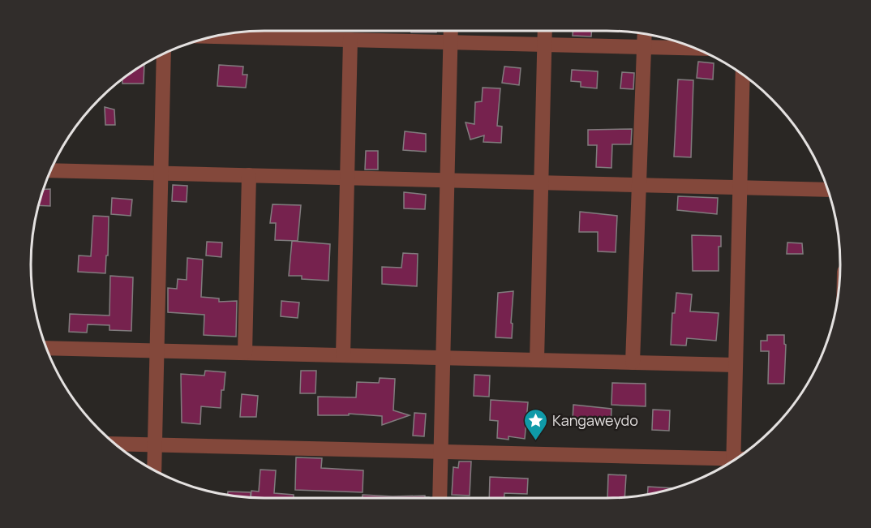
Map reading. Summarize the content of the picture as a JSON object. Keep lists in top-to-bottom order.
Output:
{
  "places": {
    "place": ["Kangaweydo"]
  }
}
